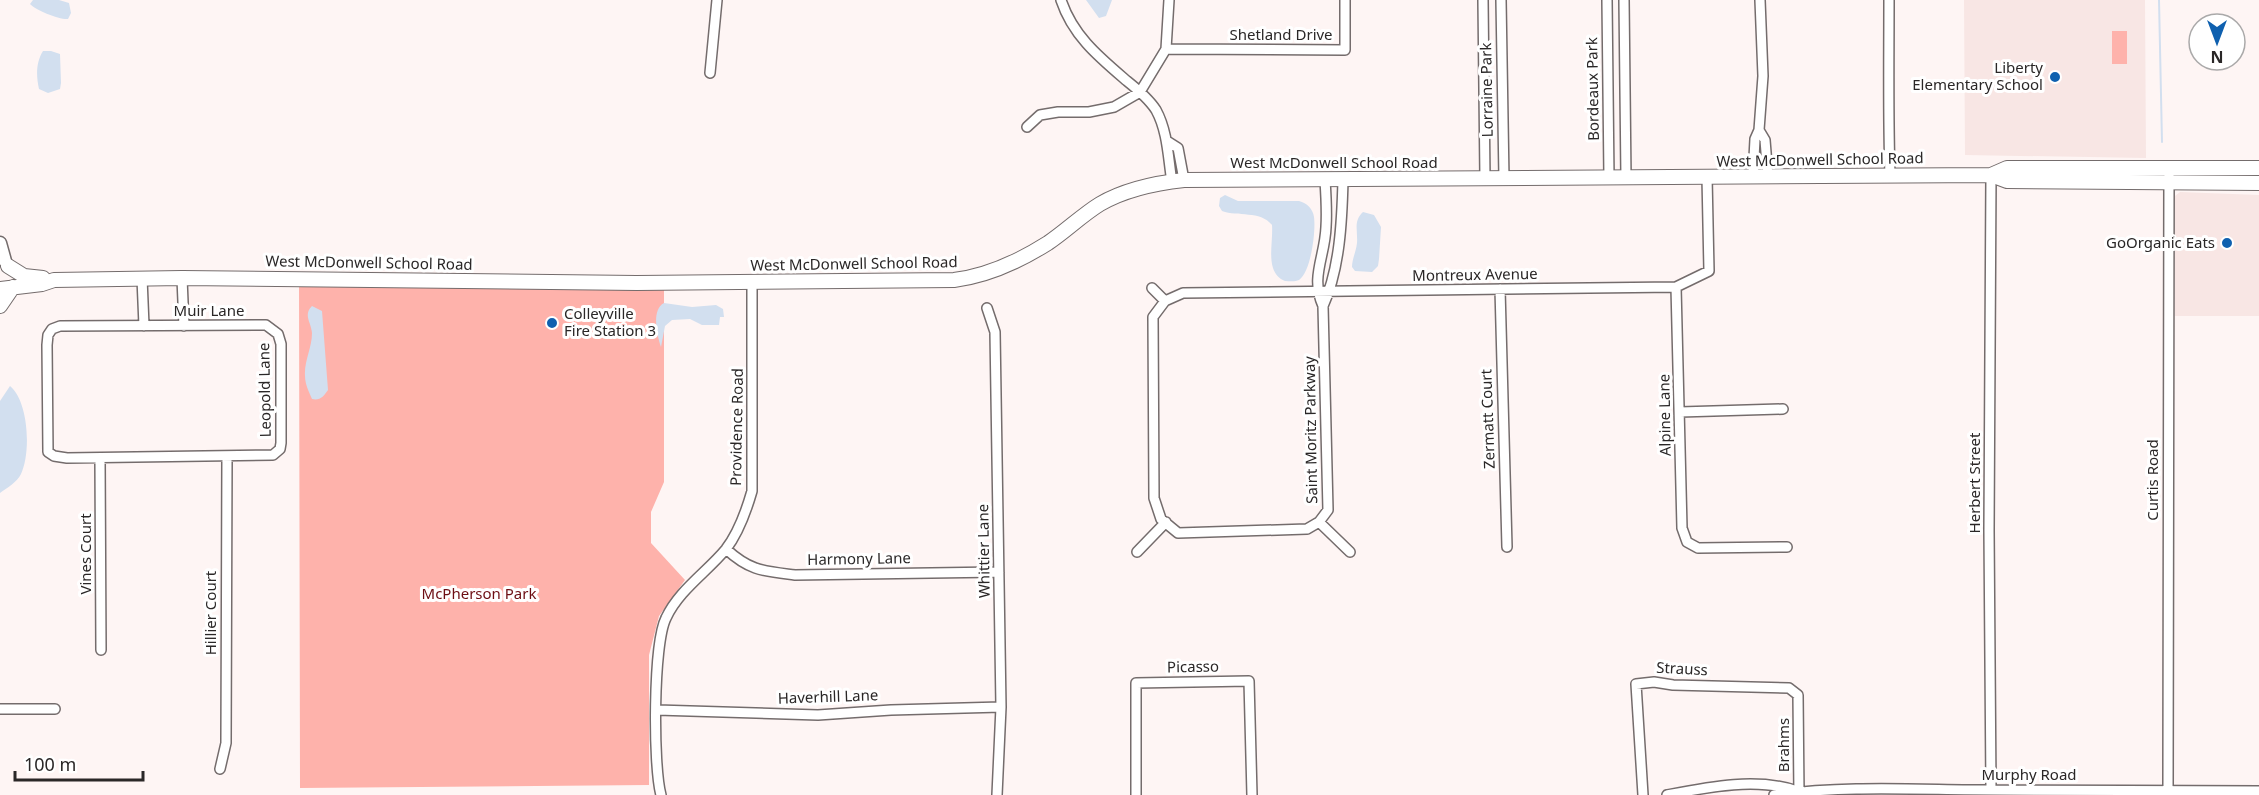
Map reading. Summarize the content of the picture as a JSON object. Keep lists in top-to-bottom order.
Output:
{
  "streets": {
    "main road": ["West McDonwell School Road"],
    "street": [
      "Shetland Drive",
      "Bordeaux Park",
      "Lorraine Park",
      "Montreux Avenue",
      "Muir Lane",
      "Leopold Lane",
      "Alpine Lane",
      "Zermatt Court",
      "Providence Road",
      "Saint Moritz Parkway",
      "Curtis Road",
      "Herbert Street",
      "Whittier Lane",
      "Vines Court",
      "Harmony Lane",
      "Hillier Court",
      "Picasso",
      "Strauss",
      "Haverhill Lane",
      "Brahms",
      "Murphy Road"
    ]
  },
  "crossings": [
    ["Bordeaux Park", "West McDonwell School Road"],
    ["Lorraine Park", "West McDonwell School Road"],
    ["West McDonwell School Road", "Montreux Avenue"],
    ["West McDonwell School Road", "Providence Road"],
    ["West McDonwell School Road", "Saint Moritz Parkway"],
    ["West McDonwell School Road", "Curtis Road"],
    ["West McDonwell School Road", "Herbert Street"],
    ["Montreux Avenue", "Alpine Lane"],
    ["Montreux Avenue", "Zermatt Court"],
    ["Montreux Avenue", "Saint Moritz Parkway"],
    ["Muir Lane", "Leopold Lane"],
    ["Muir Lane", "Vines Court"],
    ["Leopold Lane", "Hillier Court"],
    ["Providence Road", "Harmony Lane"],
    ["Providence Road", "Haverhill Lane"],
    ["Curtis Road", "Murphy Road"],
    ["Herbert Street", "Murphy Road"],
    ["Whittier Lane", "Harmony Lane"],
    ["Whittier Lane", "Haverhill Lane"],
    ["Strauss", "Brahms"],
    ["Brahms", "Murphy Road"]
  ],
  "parks": ["McPherson Park"],
  "places": ["Liberty Elementary School", "GoOrganic Eats", "Colleyville Fire Station 3"],
  "scale_bar": "100 m",
  "north": "bottom"
}
